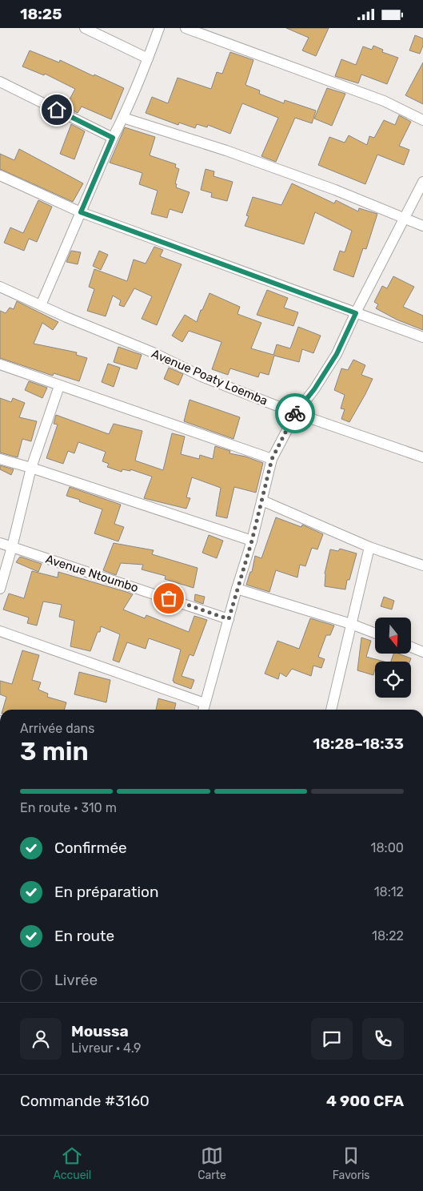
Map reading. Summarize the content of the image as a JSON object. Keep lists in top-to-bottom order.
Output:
{
  "streets": {
    "street": ["Avenue Poaty Loemba", "Avenue Ntoumbo"]
  },
  "north": "bottom",
  "page": {
    "status": "18:25",
    "heading": ["3 min", "Arrivée dans", "18:28–18:33"],
    "panel": [
      "Moussa",
      "Livreur · 4.9",
      "Commande #3160",
      "4 900 CFA"
    ],
    "bar": "En route · 310 m",
    "list": [
      ["Confirmée", "18:00"],
      ["En préparation", "18:12"],
      ["En route", "18:22"],
      "Livrée"
    ],
    "tabs": ["Accueil", "Carte", "Favoris"]
  }
}
